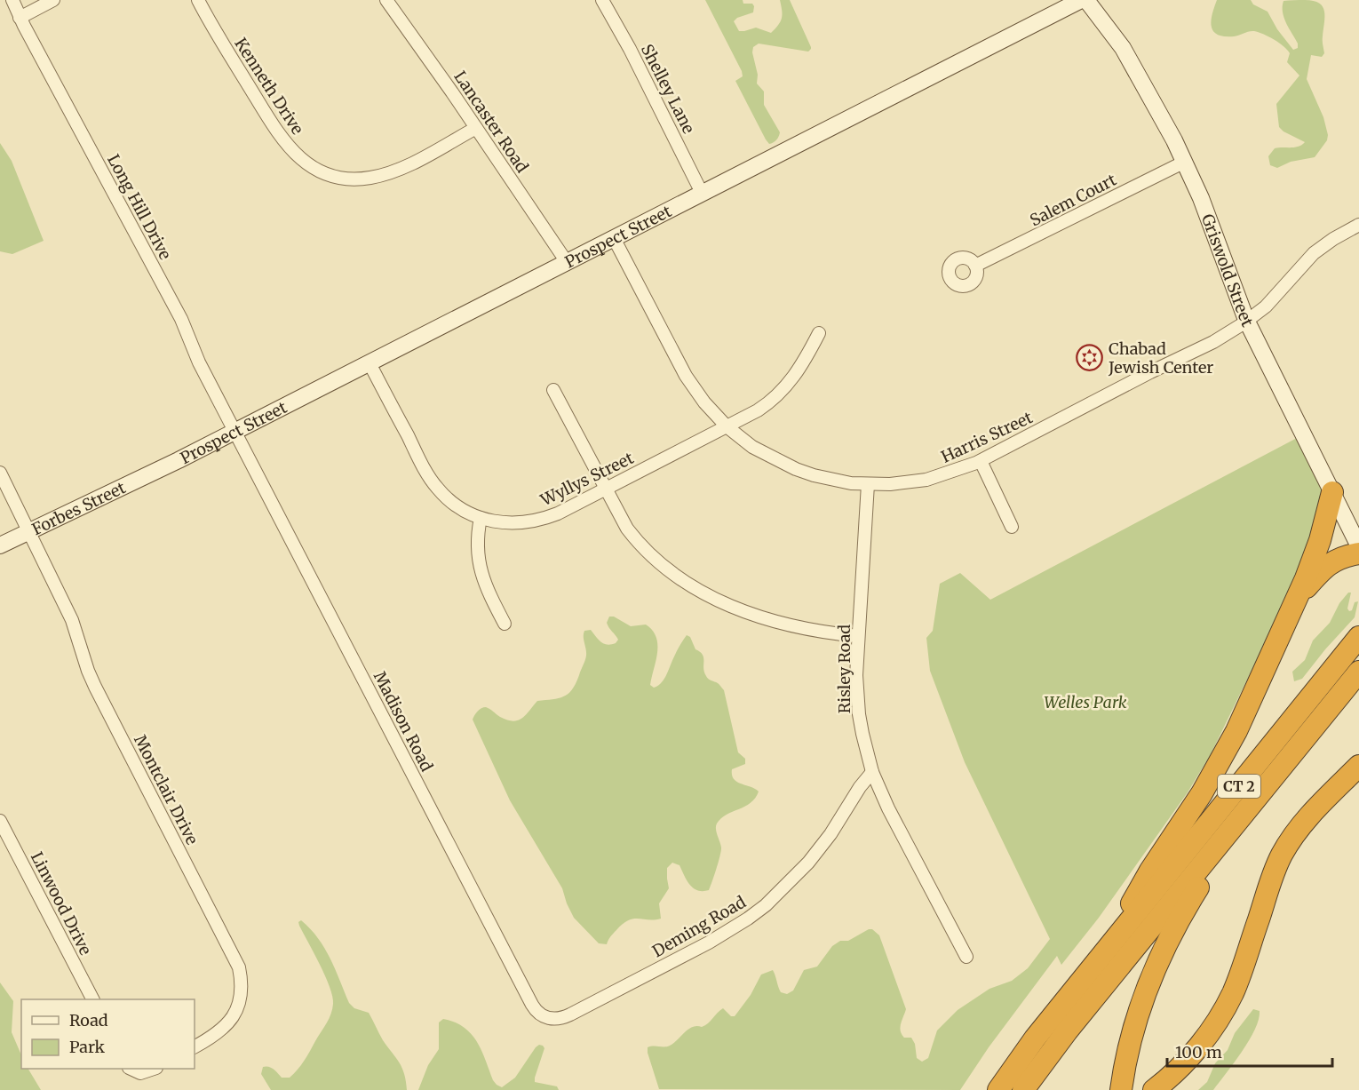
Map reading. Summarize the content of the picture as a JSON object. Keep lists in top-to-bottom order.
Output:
{
  "streets": {
    "highway": ["CT 2"],
    "main road": ["Prospect Street", "Griswold Street", "Forbes Street"],
    "street": [
      "Kenneth Drive",
      "Shelley Lane",
      "Lancaster Road",
      "Salem Court",
      "Long Hill Drive",
      "Harris Street",
      "Wyllys Street",
      "Risley Road",
      "Madison Road",
      "Montclair Drive",
      "Linwood Drive",
      "Deming Road"
    ]
  },
  "crossings": [
    ["Kenneth Drive", "Lancaster Road"],
    ["Shelley Lane", "Prospect Street"],
    ["Lancaster Road", "Prospect Street"],
    ["Salem Court", "Griswold Street"],
    ["Long Hill Drive", "Prospect Street"],
    ["Long Hill Drive", "Madison Road"],
    ["Prospect Street", "Harris Street"],
    ["Prospect Street", "Wyllys Street"],
    ["Prospect Street", "Forbes Street"],
    ["Prospect Street", "Madison Road"],
    ["Griswold Street", "Harris Street"],
    ["Harris Street", "Wyllys Street"],
    ["Harris Street", "Risley Road"],
    ["Forbes Street", "Montclair Drive"],
    ["Risley Road", "Deming Road"],
    ["Madison Road", "Deming Road"]
  ],
  "parks": ["Welles Park"],
  "places": {
    "synagogue": ["Chabad Jewish Center"]
  },
  "legend": ["Road", "Park"],
  "scale_bar": "100 m"
}
